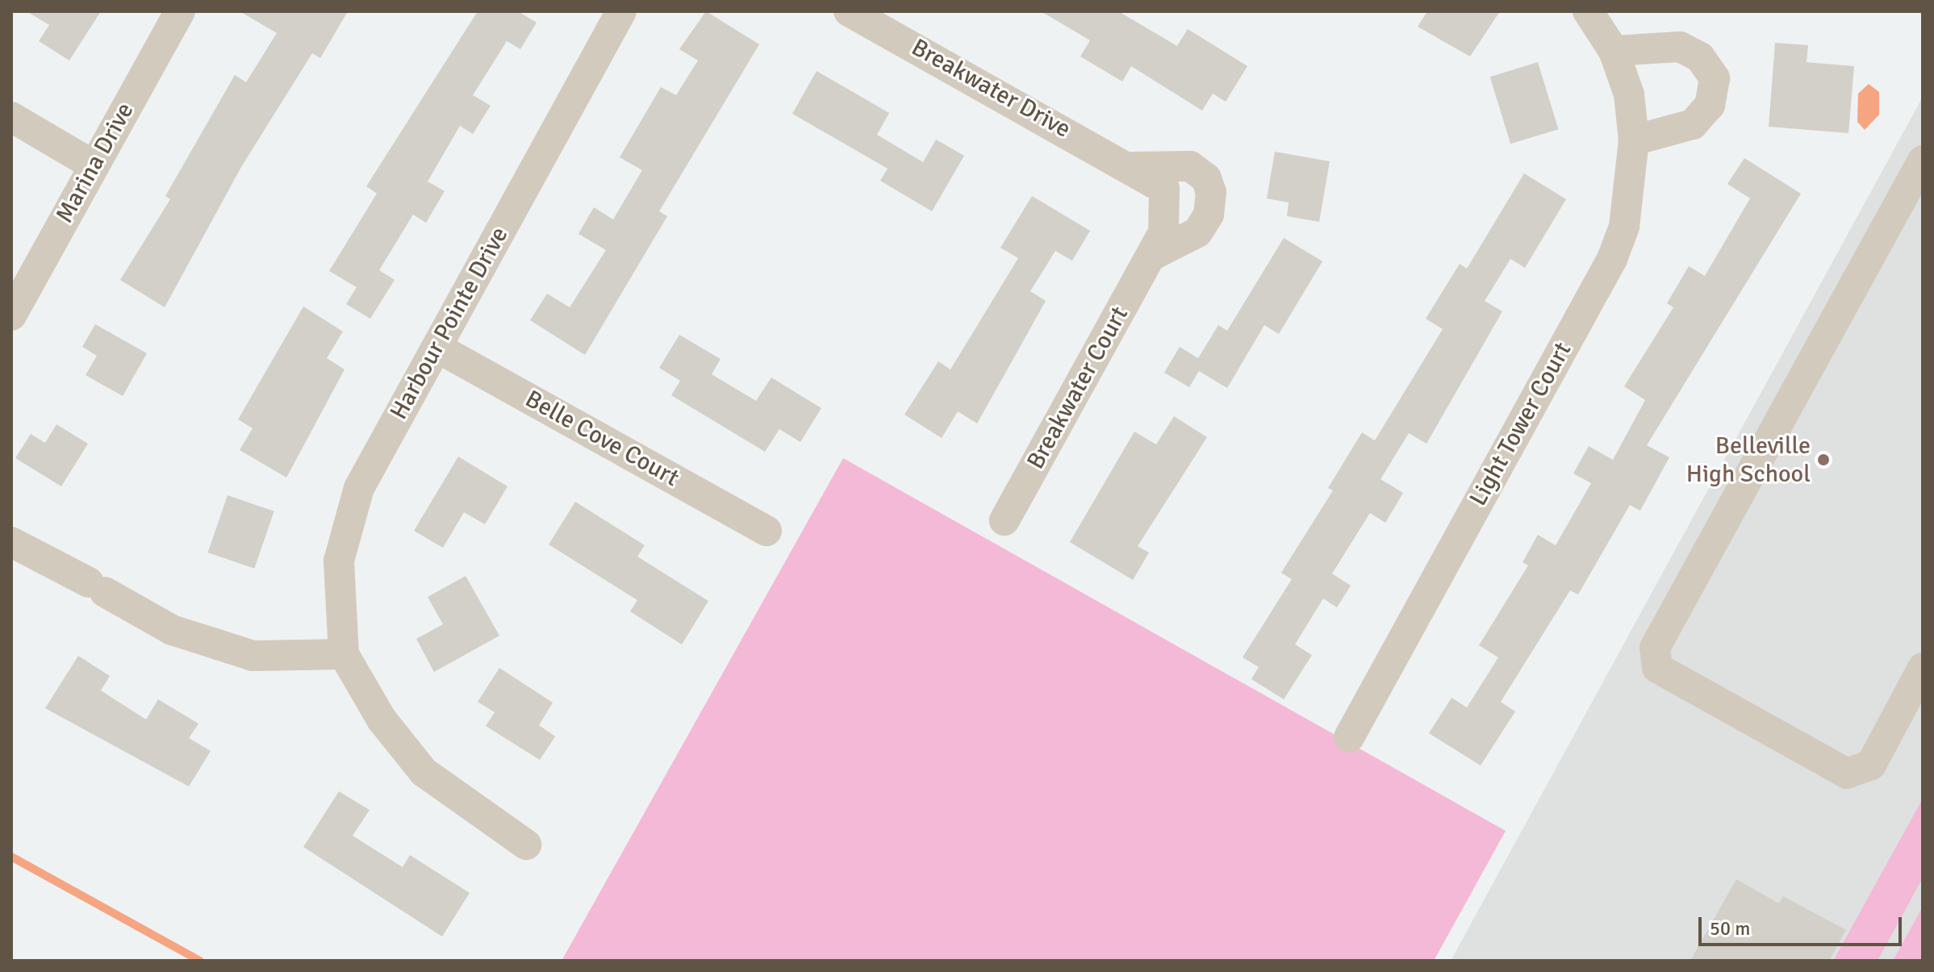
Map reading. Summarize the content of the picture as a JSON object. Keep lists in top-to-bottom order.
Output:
{
  "streets": {
    "street": [
      "Breakwater Drive",
      "Marina Drive",
      "Harbour Pointe Drive",
      "Breakwater Court",
      "Light Tower Court",
      "Belle Cove Court"
    ]
  },
  "crossings": [
    ["Breakwater Drive", "Breakwater Court"],
    ["Harbour Pointe Drive", "Belle Cove Court"]
  ],
  "places": ["Belleville High School"],
  "scale_bar": "50 m"
}
